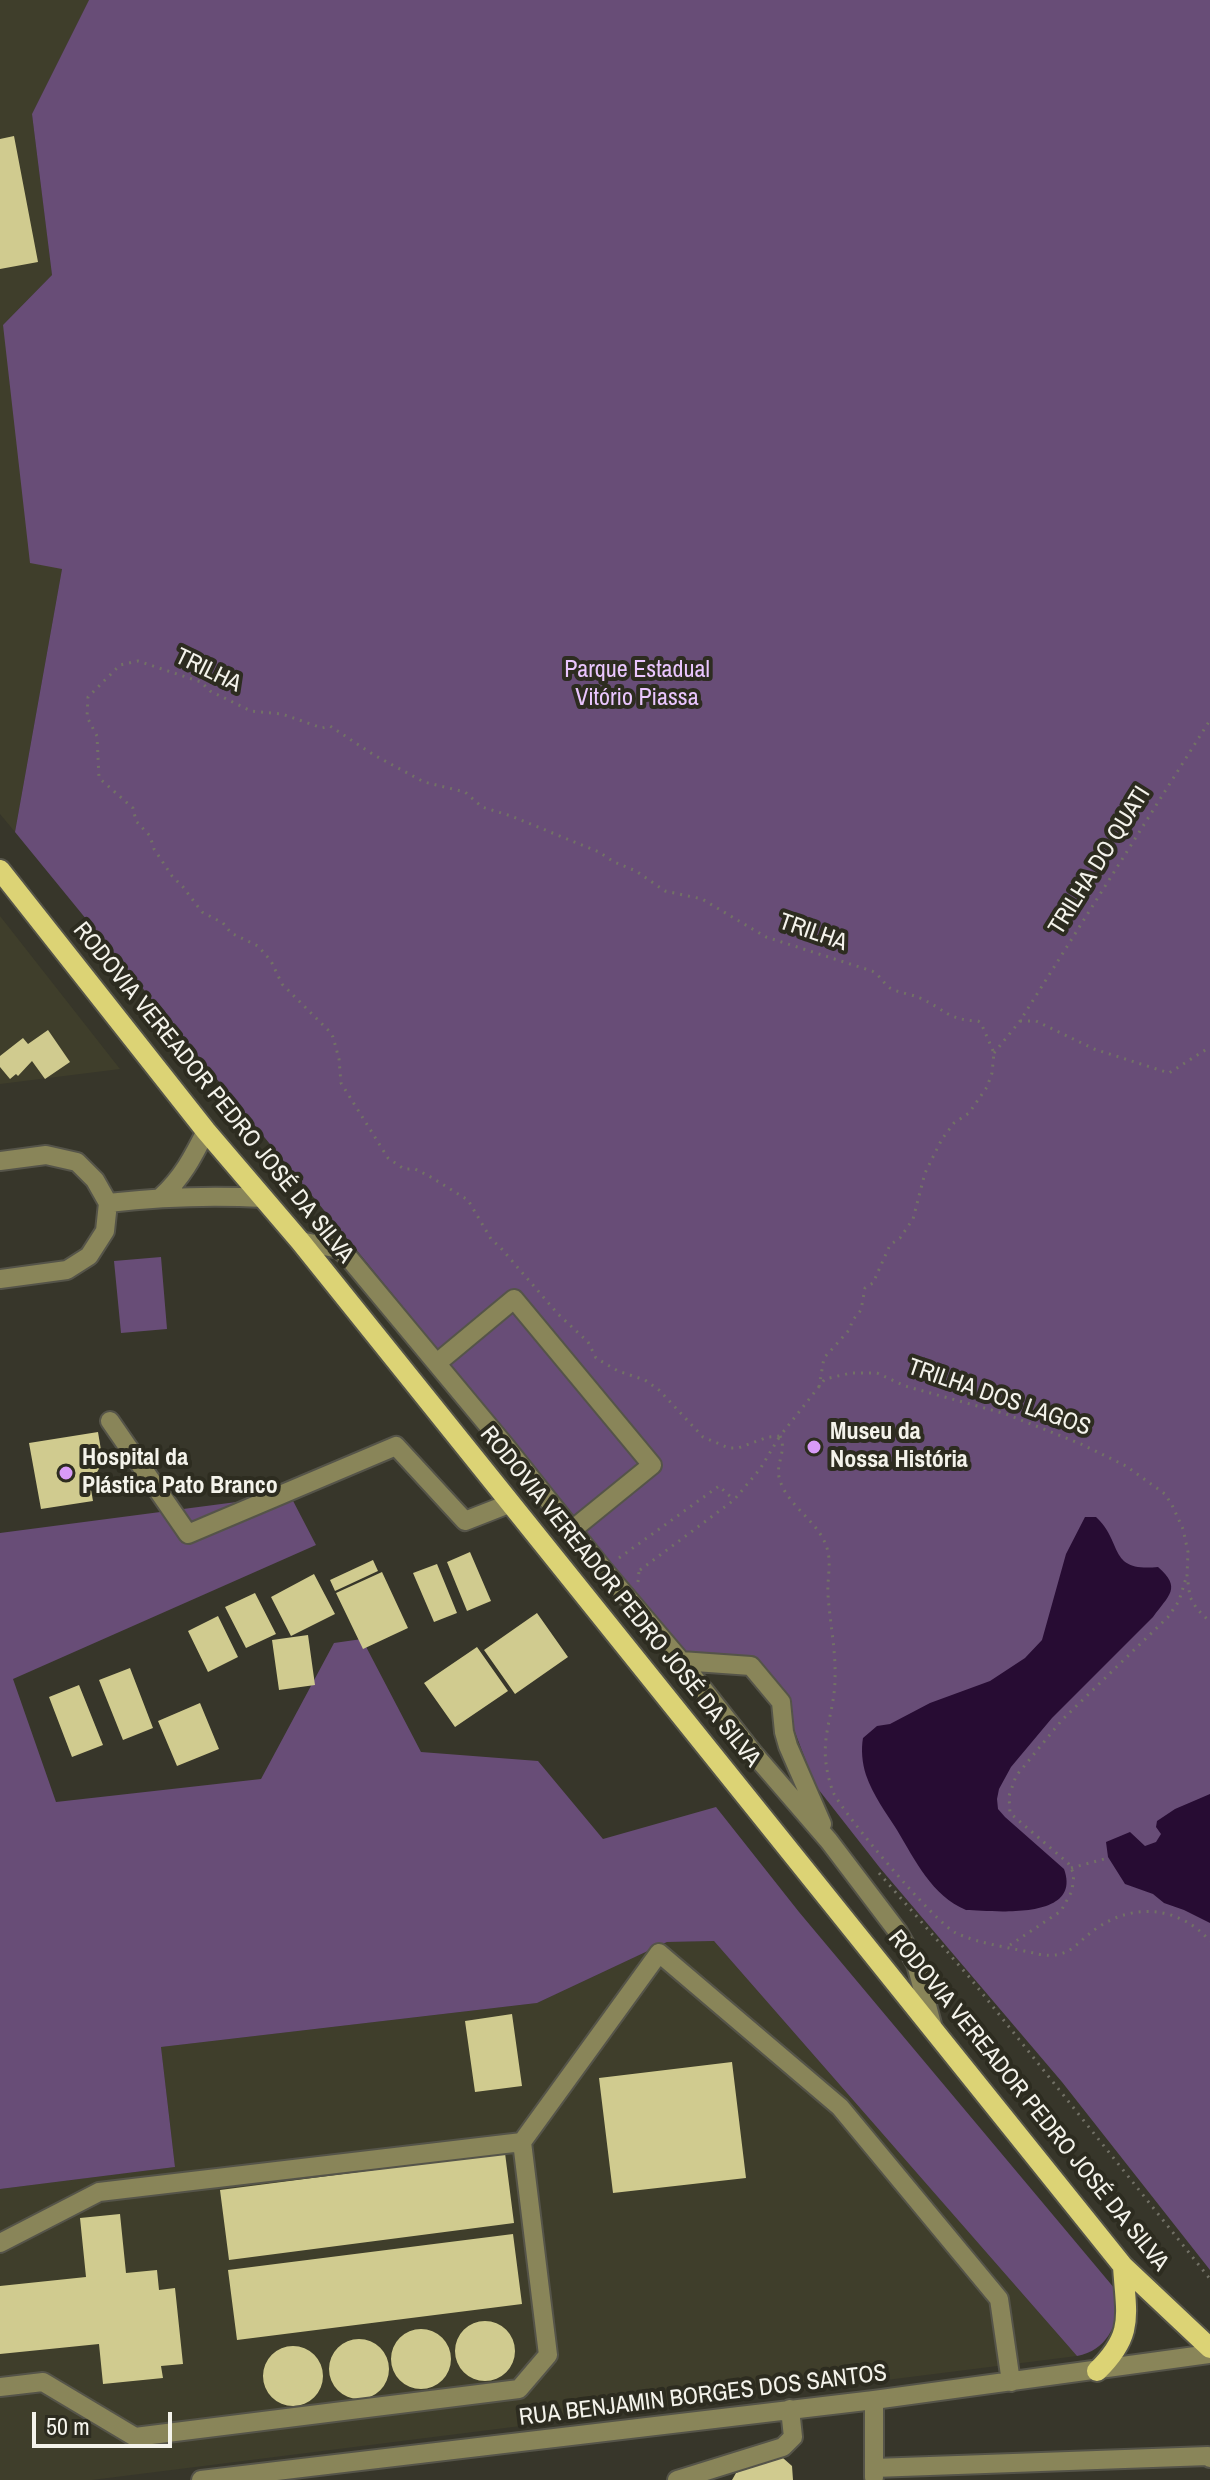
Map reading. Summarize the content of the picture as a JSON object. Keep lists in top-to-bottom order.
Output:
{
  "streets": {
    "main road": ["RODOVIA VEREADOR PEDRO JOSÉ DA SILVA"],
    "street": ["RUA BENJAMIN BORGES DOS SANTOS"],
    "path": ["TRILHA", "TRILHA DO QUATI", "TRILHA DOS LAGOS"]
  },
  "crossings": [
    ["TRILHA", "TRILHA DO QUATI"]
  ],
  "parks": ["Parque Estadual Vitório Piassa"],
  "places": ["Museu da Nossa História", "Hospital da Plástica Pato Branco"],
  "scale_bar": "50 m"
}
